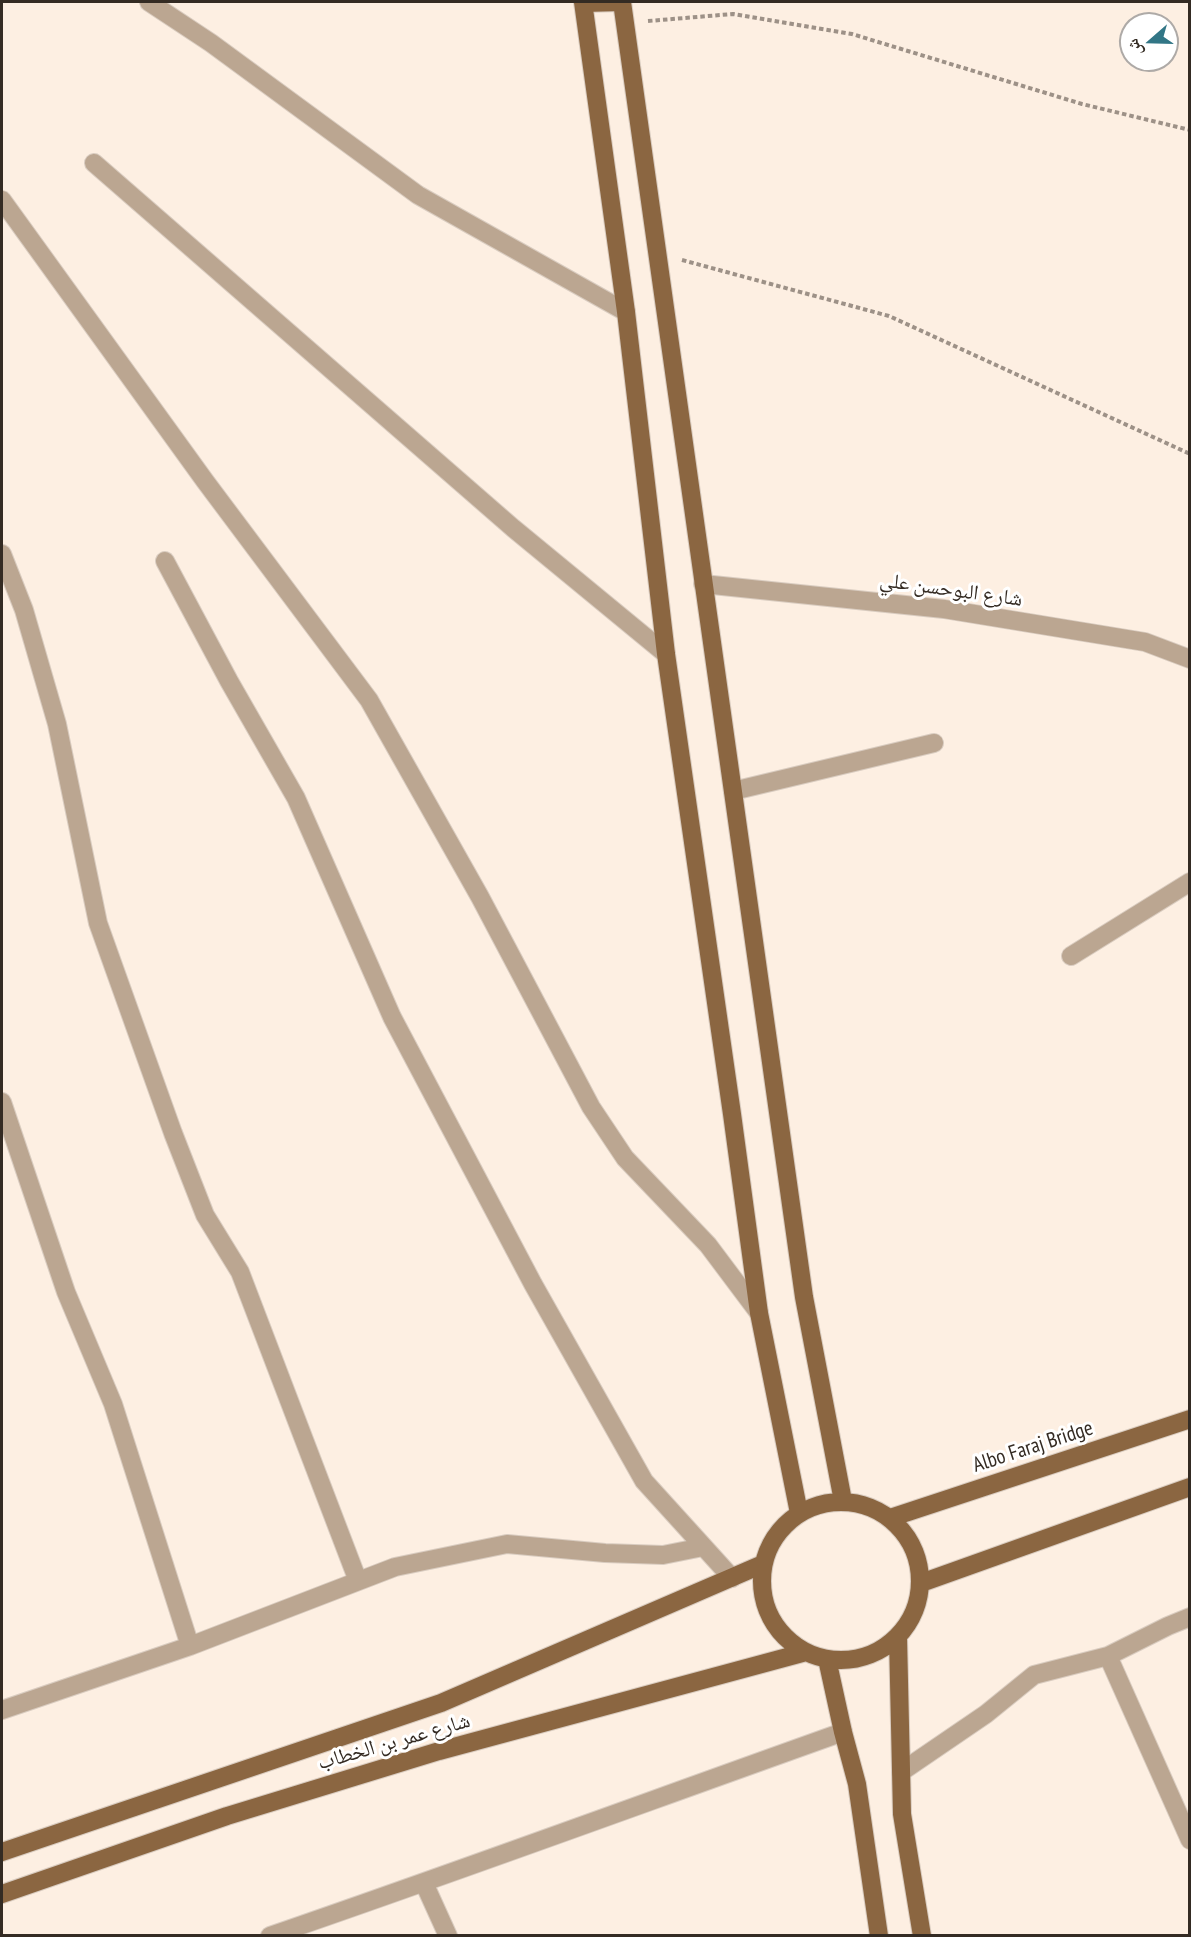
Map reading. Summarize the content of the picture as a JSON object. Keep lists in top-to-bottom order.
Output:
{
  "streets": {
    "main road": ["Albo Faraj Bridge", "شارع عمر بن الخطاب"],
    "street": ["شارع البوحسن علي"]
  },
  "crossings": [
    ["Albo Faraj Bridge", "شارع عمر بن الخطاب"]
  ],
  "north": "left"
}
